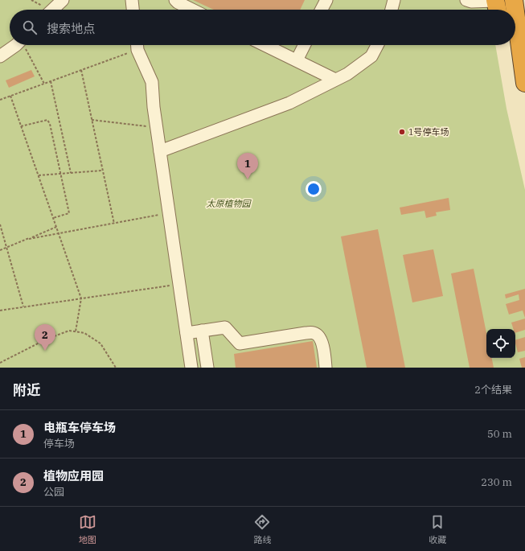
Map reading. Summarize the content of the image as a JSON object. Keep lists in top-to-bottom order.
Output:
{
  "parks": ["太原植物园"],
  "places": ["1号停车场"],
  "page": {
    "search": "搜索地点",
    "pins": ["1", "2"],
    "heading": ["附近", "2个结果"],
    "list": [
      {
        "mark": "1",
        "name": "电瓶车停车场",
        "note": "停车场",
        "value": "50 m"
      },
      {
        "mark": "2",
        "name": "植物应用园",
        "note": "公园",
        "value": "230 m"
      }
    ],
    "nav": ["地图", "路线", "收藏"]
  }
}
